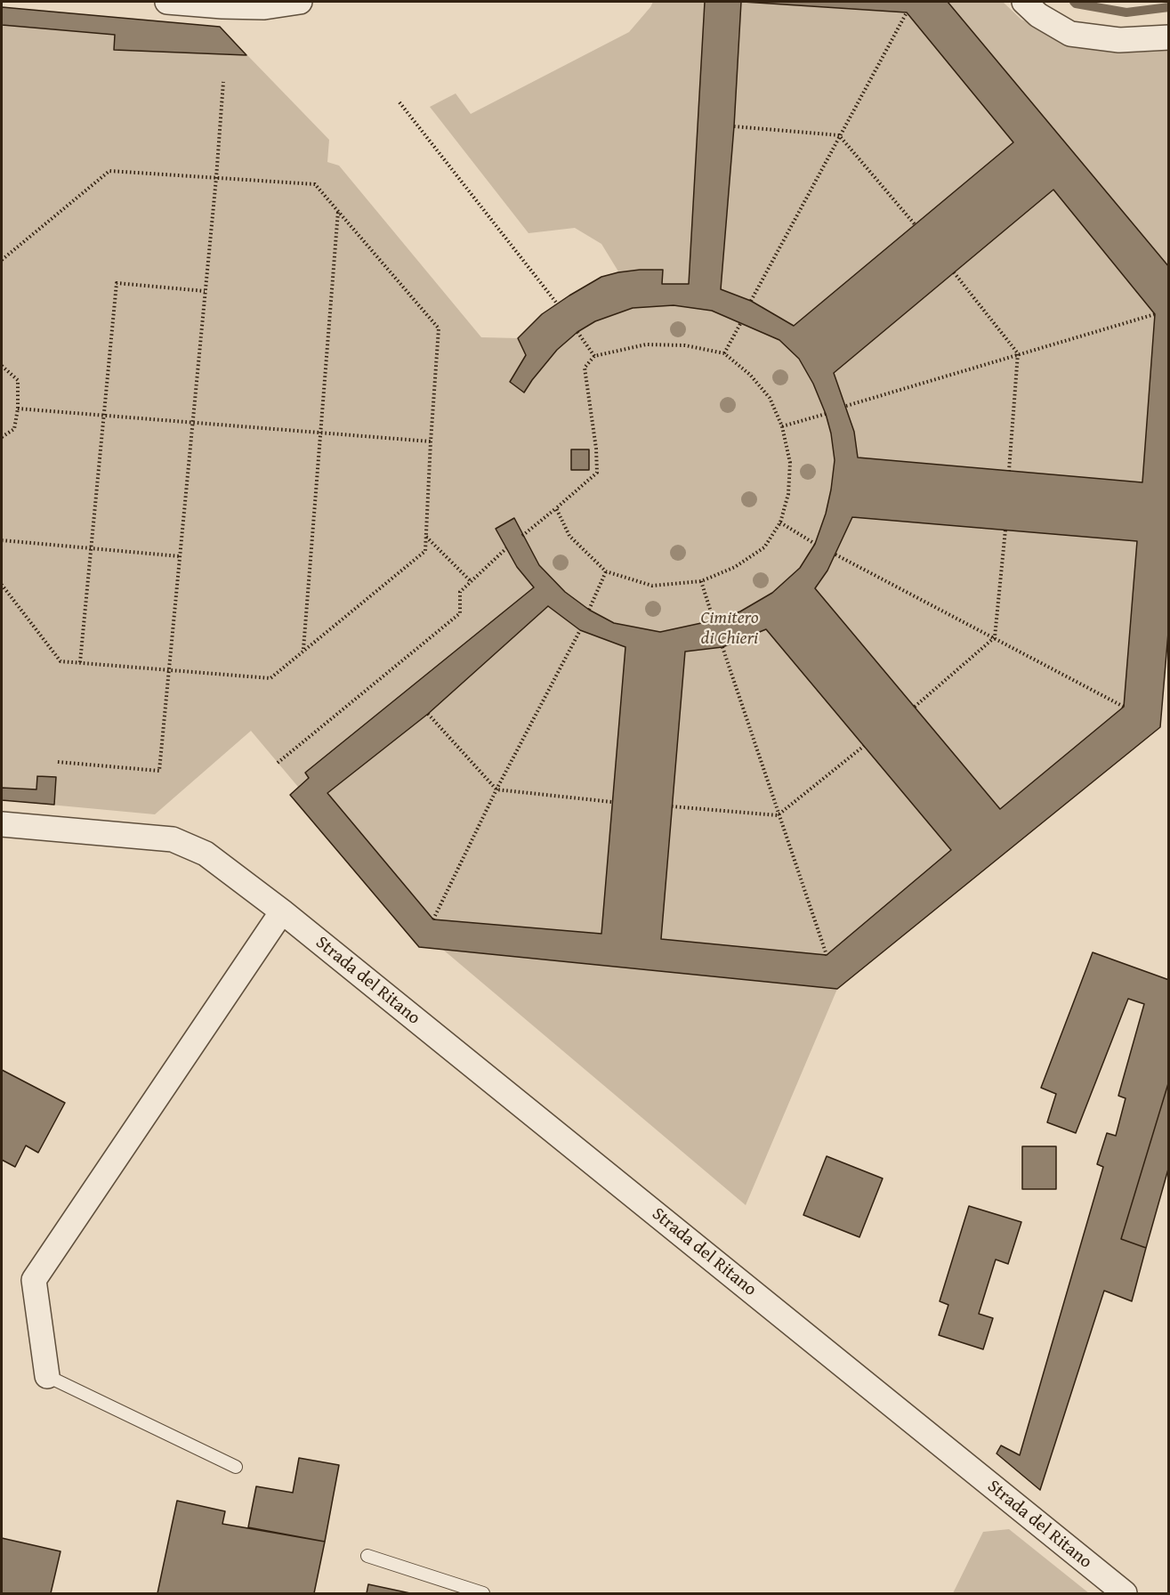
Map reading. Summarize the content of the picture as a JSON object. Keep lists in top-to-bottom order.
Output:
{
  "streets": {
    "street": ["Strada del Ritano"]
  },
  "parks": ["Cimitero di Chieri"]
}
